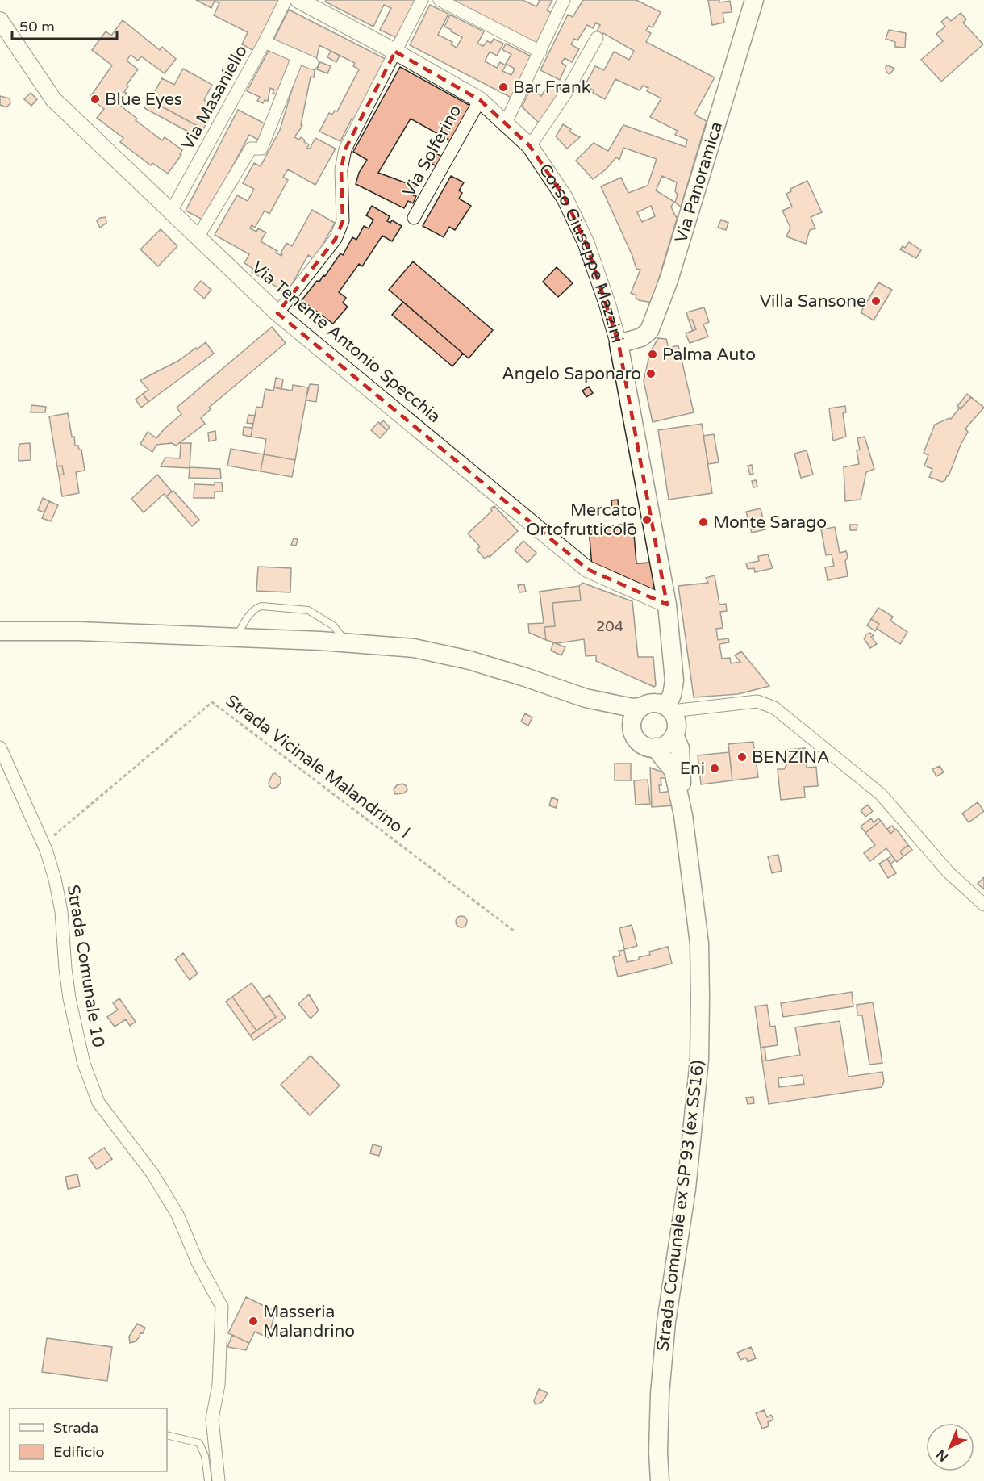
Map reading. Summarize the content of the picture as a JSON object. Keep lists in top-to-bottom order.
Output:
{
  "streets": {
    "main road": ["Via Panoramica", "Corso Giuseppe Mazzini", "Strada Comunale ex SP 93 (ex SS16)"],
    "street": [
      "Via Masaniello",
      "Via Solferino",
      "Via Tenente Antonio Specchia",
      "Strada Comunale 10"
    ],
    "path": ["Strada Vicinale Malandrino I"]
  },
  "crossings": [
    ["Via Masaniello", "Via Tenente Antonio Specchia"],
    ["Via Solferino", "Corso Giuseppe Mazzini"],
    ["Via Panoramica", "Corso Giuseppe Mazzini"],
    ["Corso Giuseppe Mazzini", "Via Tenente Antonio Specchia"],
    ["Corso Giuseppe Mazzini", "Strada Comunale ex SP 93 (ex SS16)"],
    ["Strada Vicinale Malandrino I", "Strada Comunale 10"]
  ],
  "places": [
    "Bar Frank",
    "Blue Eyes",
    "Villa Sansone",
    "Palma Auto",
    "Angelo Saponaro",
    "Mercato Ortofrutticolo",
    "Monte Sarago",
    "BENZINA",
    "Eni",
    "Masseria Malandrino"
  ],
  "house_numbers": ["204"],
  "legend": ["Strada", "Edificio"],
  "scale_bar": "50 m",
  "north": "bottom left"
}
